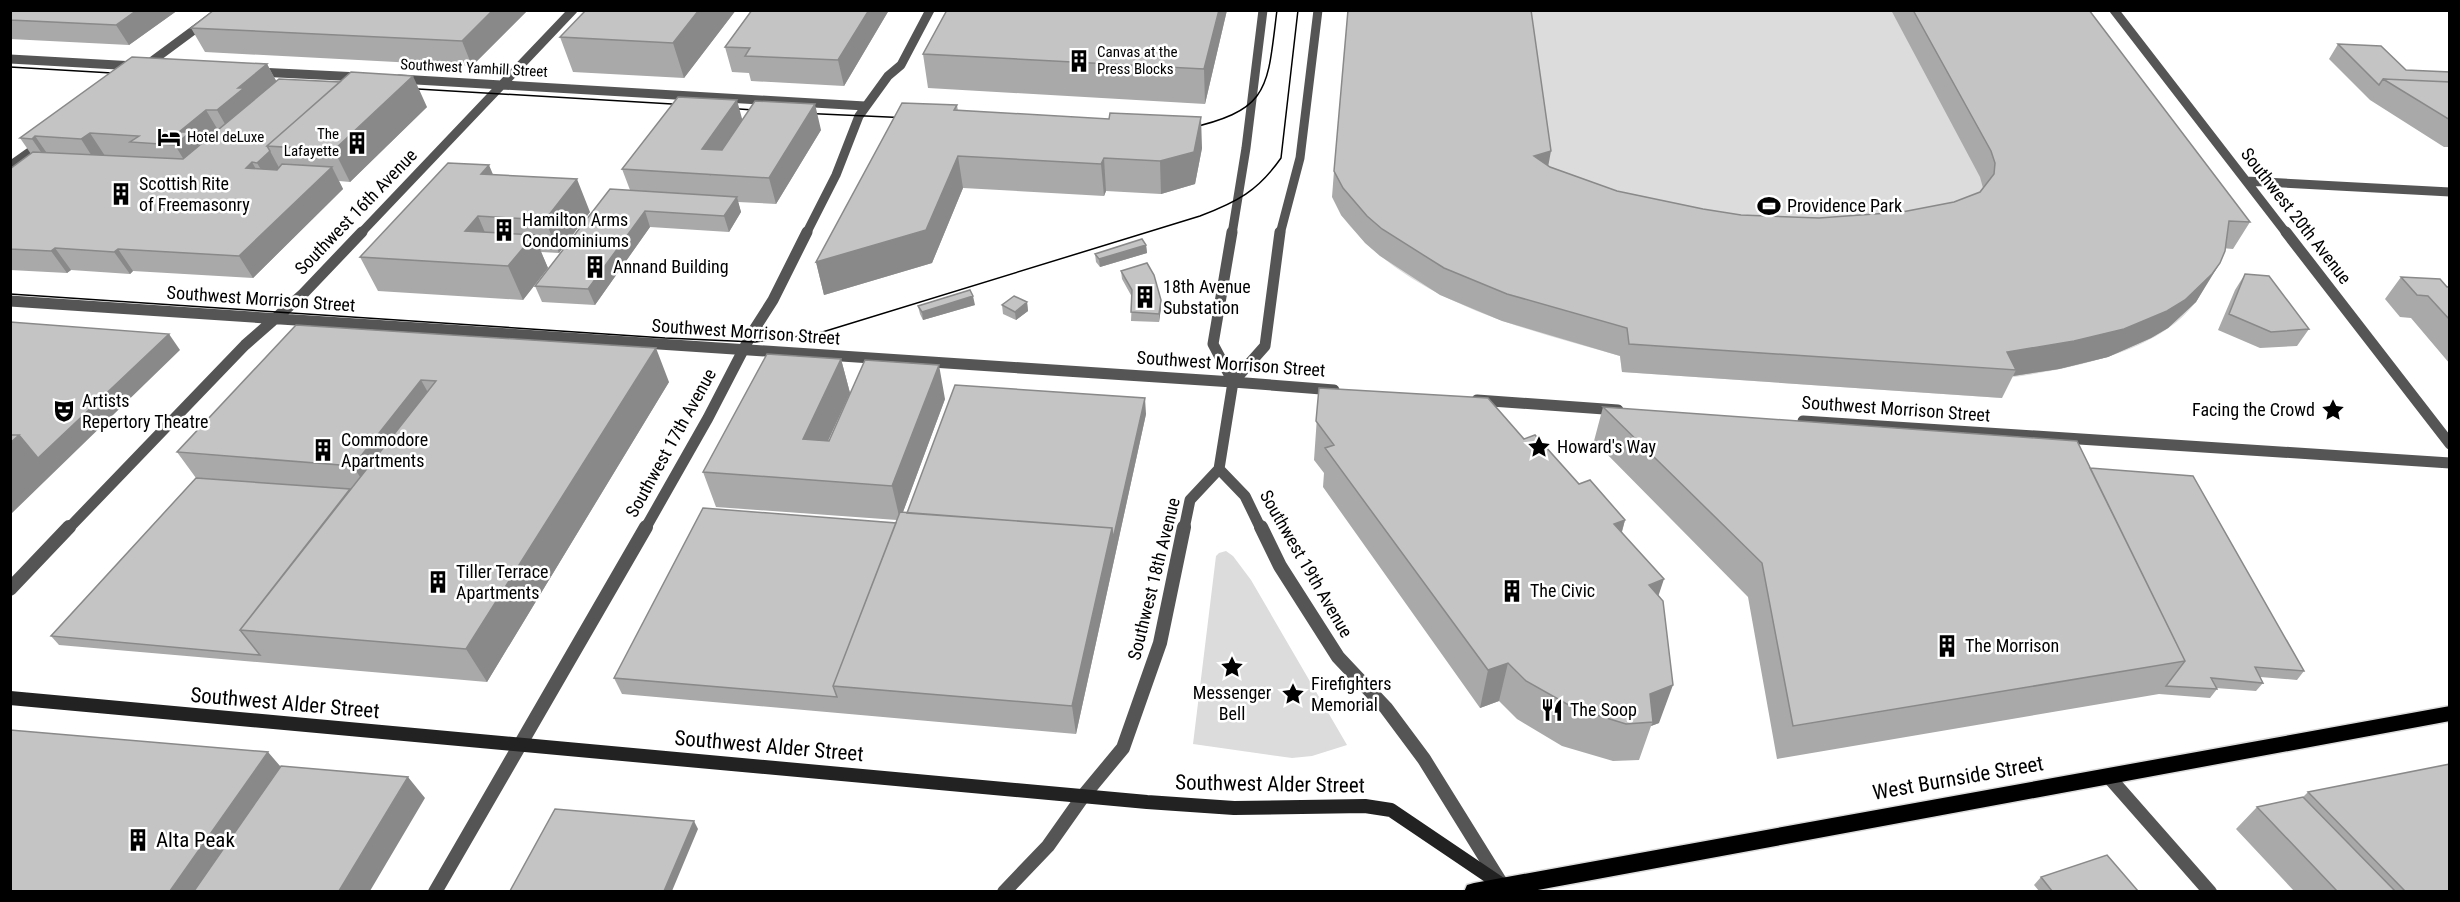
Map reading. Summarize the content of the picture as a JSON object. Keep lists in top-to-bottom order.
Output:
{
  "streets": {
    "main road": ["Southwest Alder Street", "West Burnside Street"],
    "street": [
      "Southwest Yamhill Street",
      "Southwest 16th Avenue",
      "Southwest 20th Avenue",
      "Southwest Morrison Street",
      "Southwest 17th Avenue",
      "Southwest 19th Avenue",
      "Southwest 18th Avenue"
    ]
  },
  "crossings": [
    ["Southwest Yamhill Street", "Southwest 16th Avenue"],
    ["Southwest Yamhill Street", "Southwest 17th Avenue"],
    ["Southwest 16th Avenue", "Southwest Morrison Street"],
    ["Southwest Morrison Street", "Southwest 17th Avenue"],
    ["Southwest 17th Avenue", "Southwest Alder Street"],
    ["Southwest 19th Avenue", "Southwest 18th Avenue"],
    ["Southwest 19th Avenue", "Southwest Alder Street"],
    ["Southwest 19th Avenue", "West Burnside Street"],
    ["Southwest 18th Avenue", "Southwest Alder Street"],
    ["Southwest Alder Street", "West Burnside Street"]
  ],
  "places": {
    "building": [
      "Canvas at the Press Blocks",
      "The Lafayette",
      "Scottish Rite of Freemasonry",
      "Hamilton Arms Condominiums",
      "Annand Building",
      "18th Avenue Substation",
      "Commodore Apartments",
      "Tiller Terrace Apartments",
      "The Civic",
      "The Morrison",
      "Alta Peak"
    ],
    "hotel": ["Hotel deLuxe"],
    "sports": ["Providence Park"],
    "place": [
      "Facing the Crowd",
      "Howard's Way",
      "Messenger Bell",
      "Firefighters Memorial"
    ],
    "theatre": ["Artists Repertory Theatre"],
    "restaurant": ["The Soop"]
  }
}
